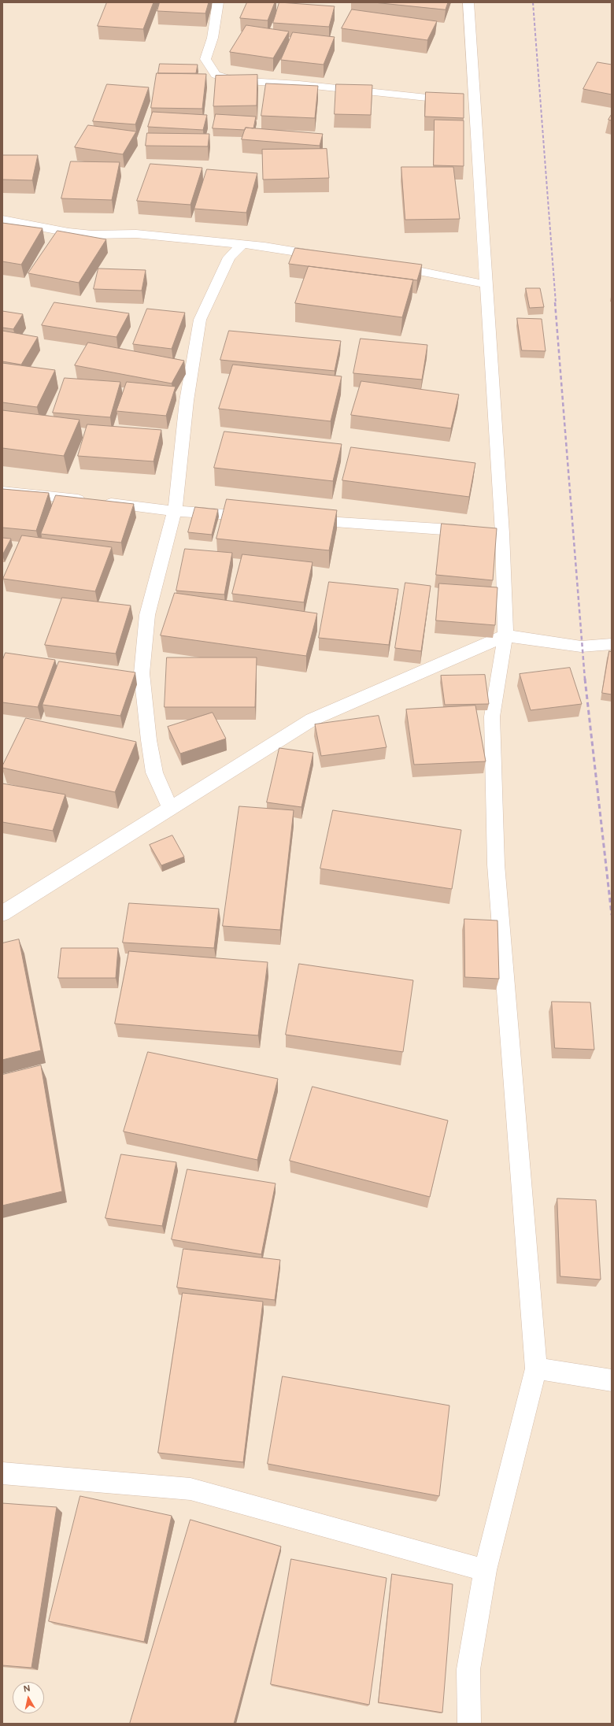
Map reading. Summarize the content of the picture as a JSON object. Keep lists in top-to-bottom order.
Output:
{
  "north": "top"
}
